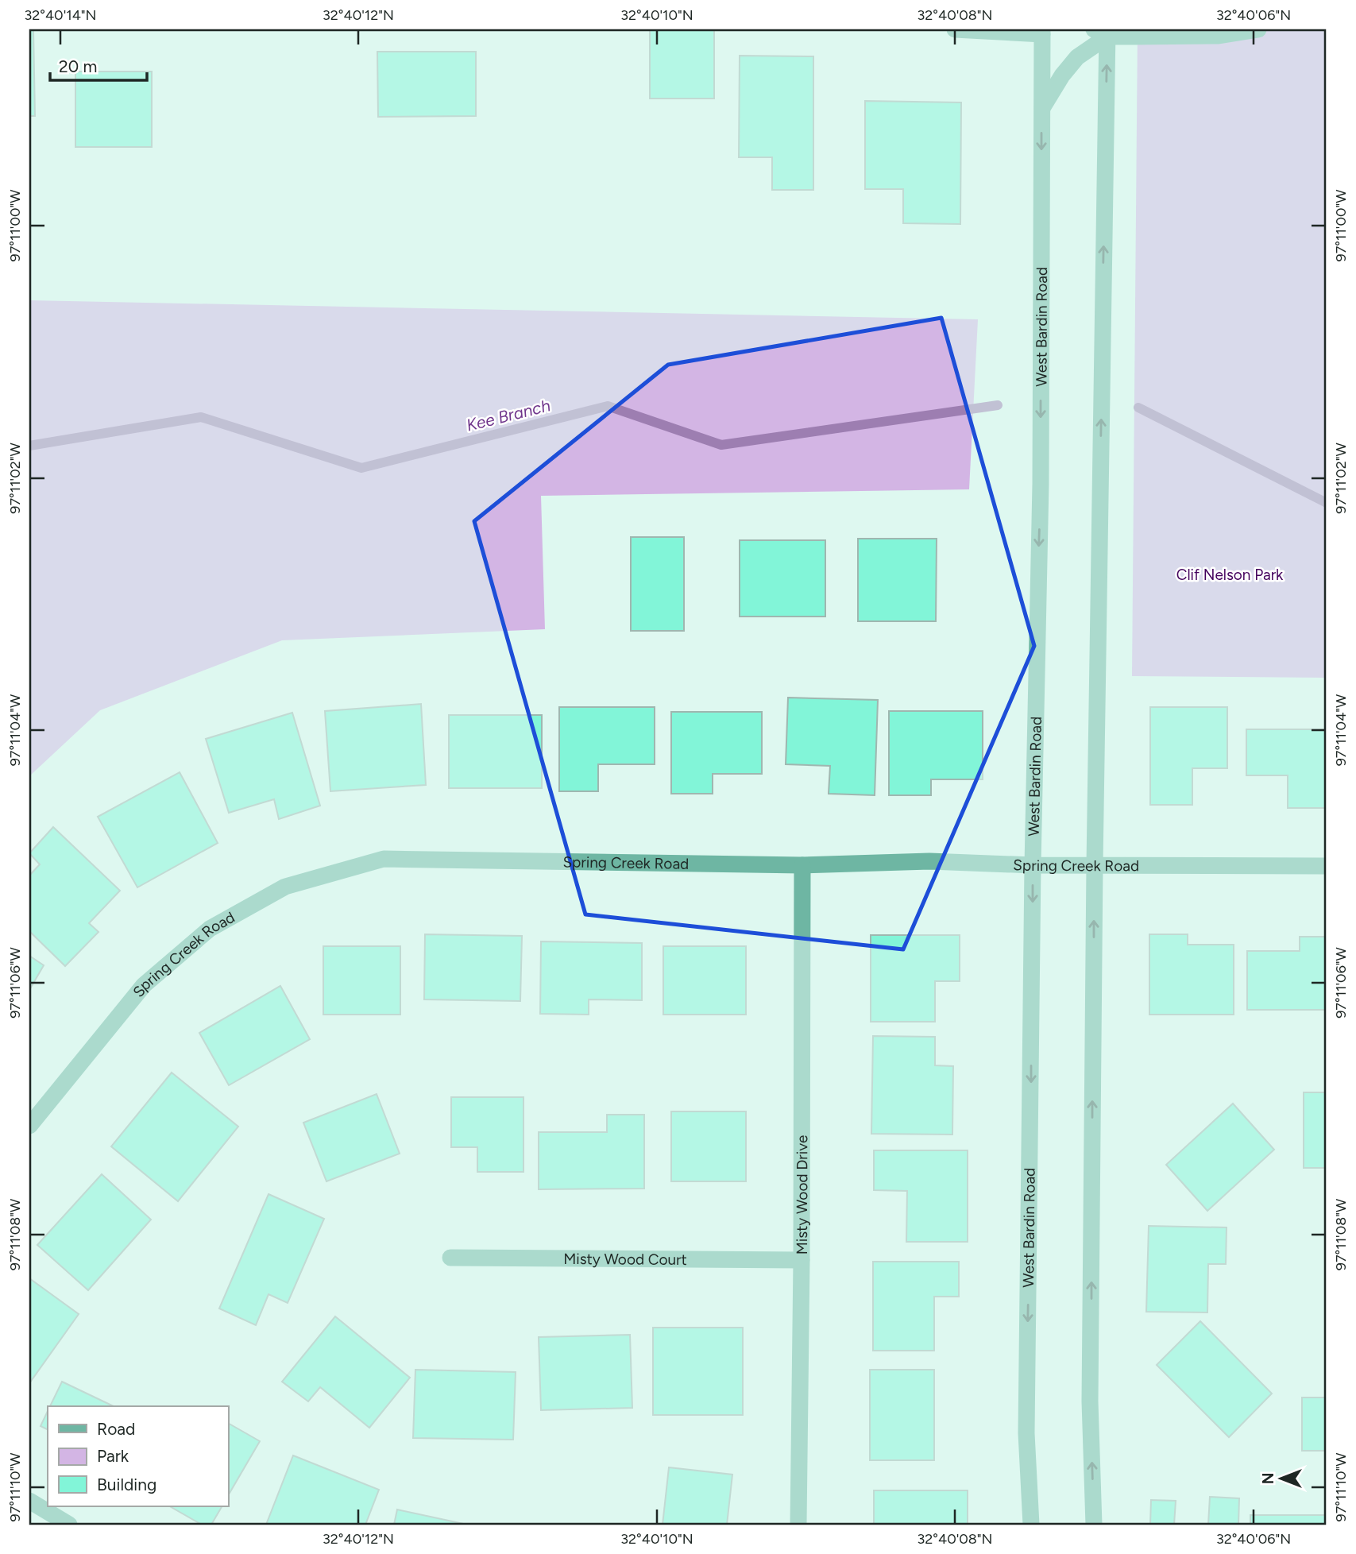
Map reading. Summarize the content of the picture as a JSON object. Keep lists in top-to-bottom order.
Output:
{
  "streets": {
    "street": [
      "West Bardin Road",
      "Spring Creek Road",
      "Misty Wood Drive",
      "Misty Wood Court"
    ]
  },
  "crossings": [
    ["West Bardin Road", "Spring Creek Road"],
    ["Spring Creek Road", "Misty Wood Drive"],
    ["Misty Wood Drive", "Misty Wood Court"]
  ],
  "water": ["Kee Branch"],
  "parks": ["Clif Nelson Park"],
  "legend": ["Road", "Park", "Building"],
  "scale_bar": "20 m",
  "north": "left",
  "coordinates": [
    "32°40'14\"N",
    "32°40'12\"N",
    "32°40'10\"N",
    "32°40'08\"N",
    "32°40'06\"N",
    "97°11'00\"W",
    "97°11'02\"W",
    "97°11'04\"W",
    "97°11'06\"W",
    "97°11'08\"W",
    "97°11'10\"W"
  ]
}
